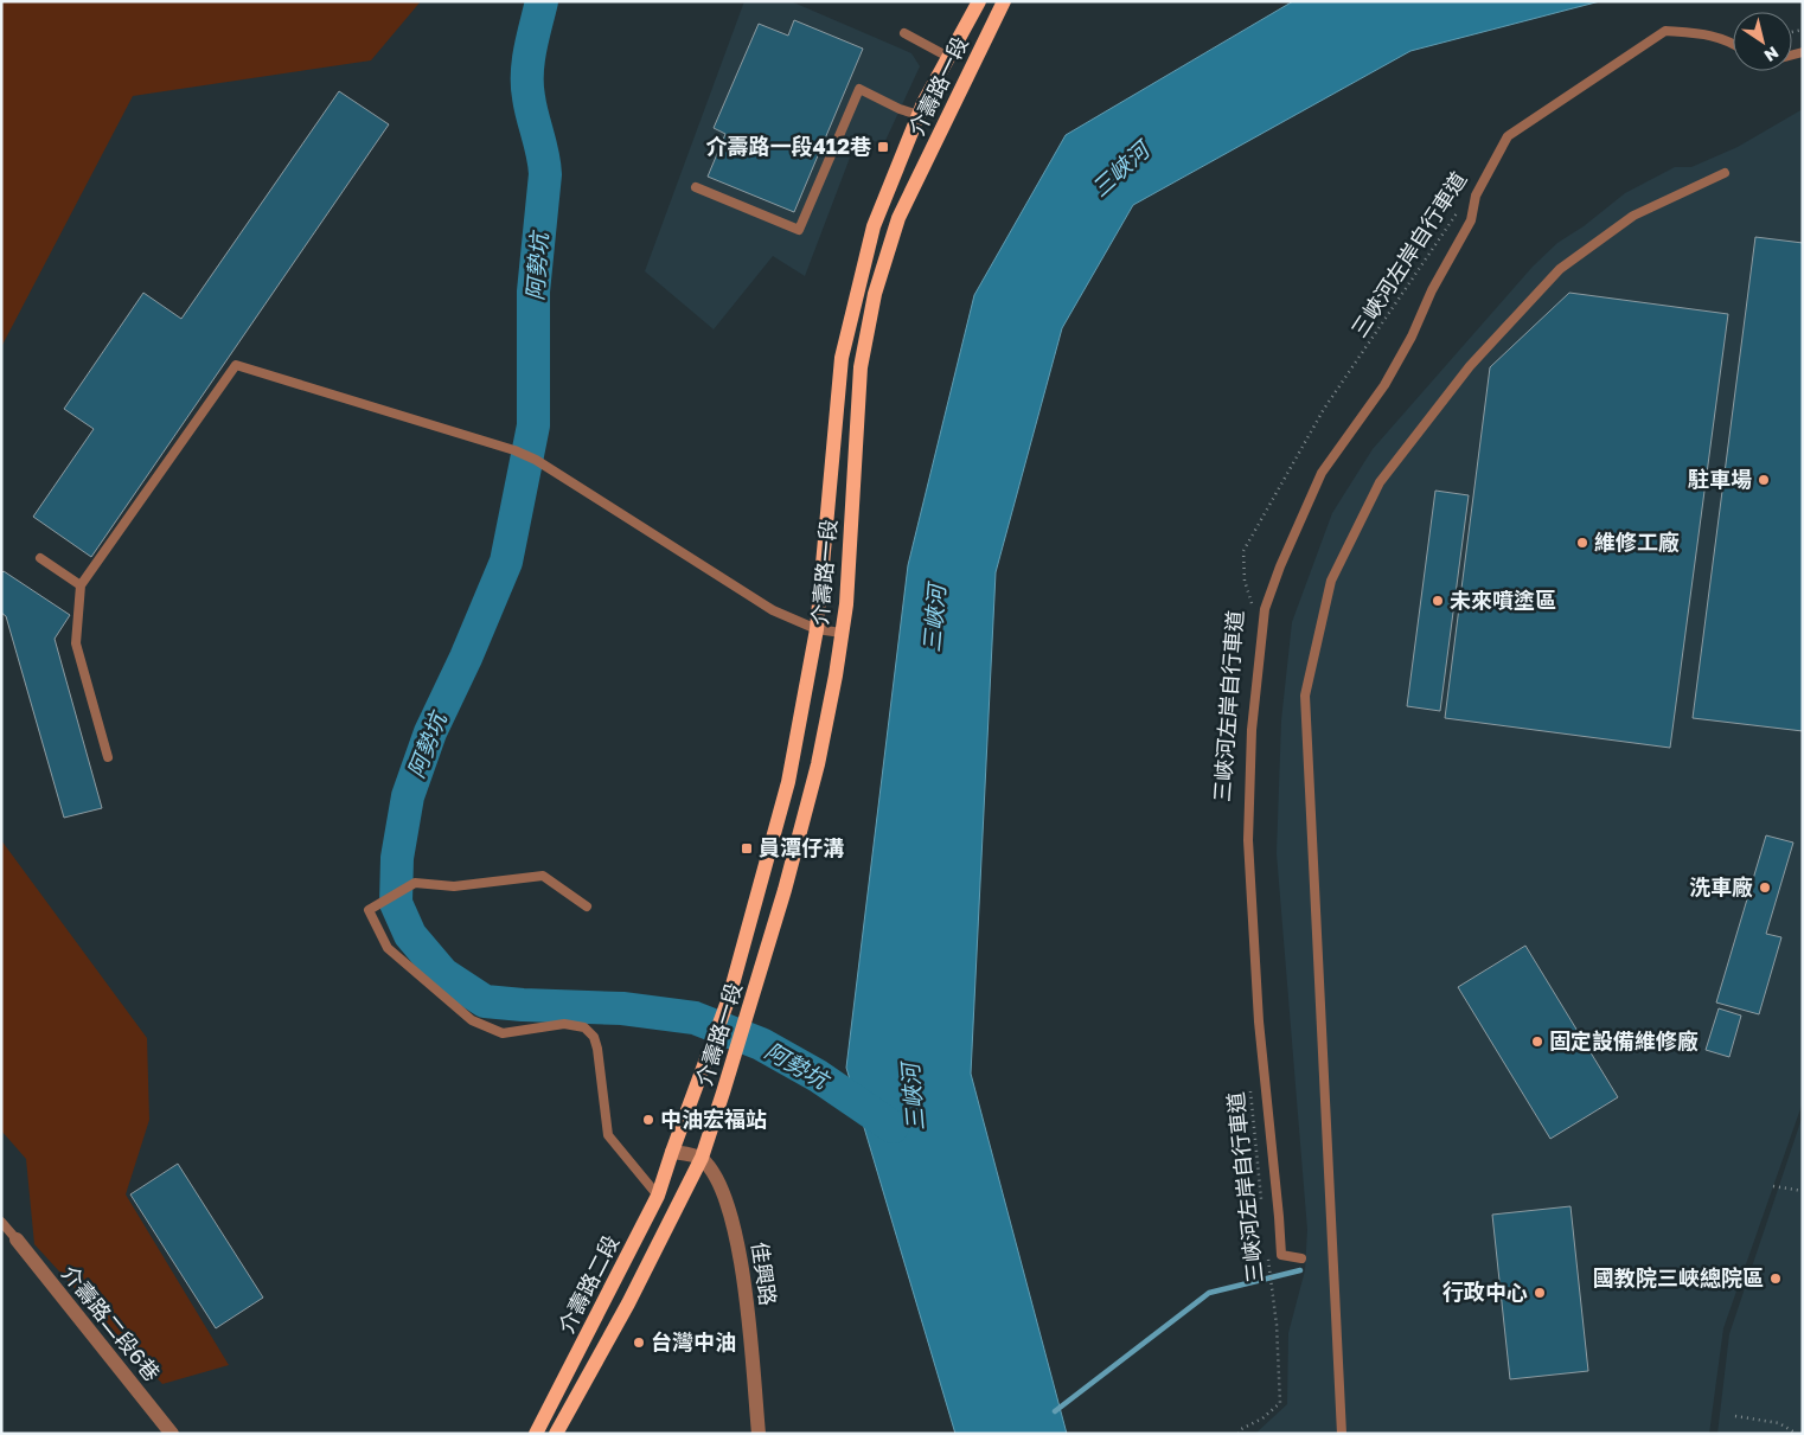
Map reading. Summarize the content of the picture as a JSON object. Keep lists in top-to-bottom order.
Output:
{
  "streets": {
    "main road": ["介壽路一段", "介壽路二段"],
    "street": ["佳興路", "介壽路二段6巷"],
    "path": ["三峽河左岸自行車道"]
  },
  "crossings": [
    ["介壽路一段", "佳興路"],
    ["介壽路一段", "介壽路二段"],
    ["佳興路", "介壽路二段"]
  ],
  "water": ["三峽河", "阿勢坑"],
  "places": {
    "transit": ["介壽路一段412巷", "員潭仔溝"],
    "other": [
      "駐車場",
      "維修工廠",
      "未來噴塗區",
      "洗車廠",
      "固定設備維修廠",
      "中油宏福站",
      "國教院三峽總院區",
      "行政中心",
      "台灣中油"
    ]
  },
  "north": "bottom right"
}
